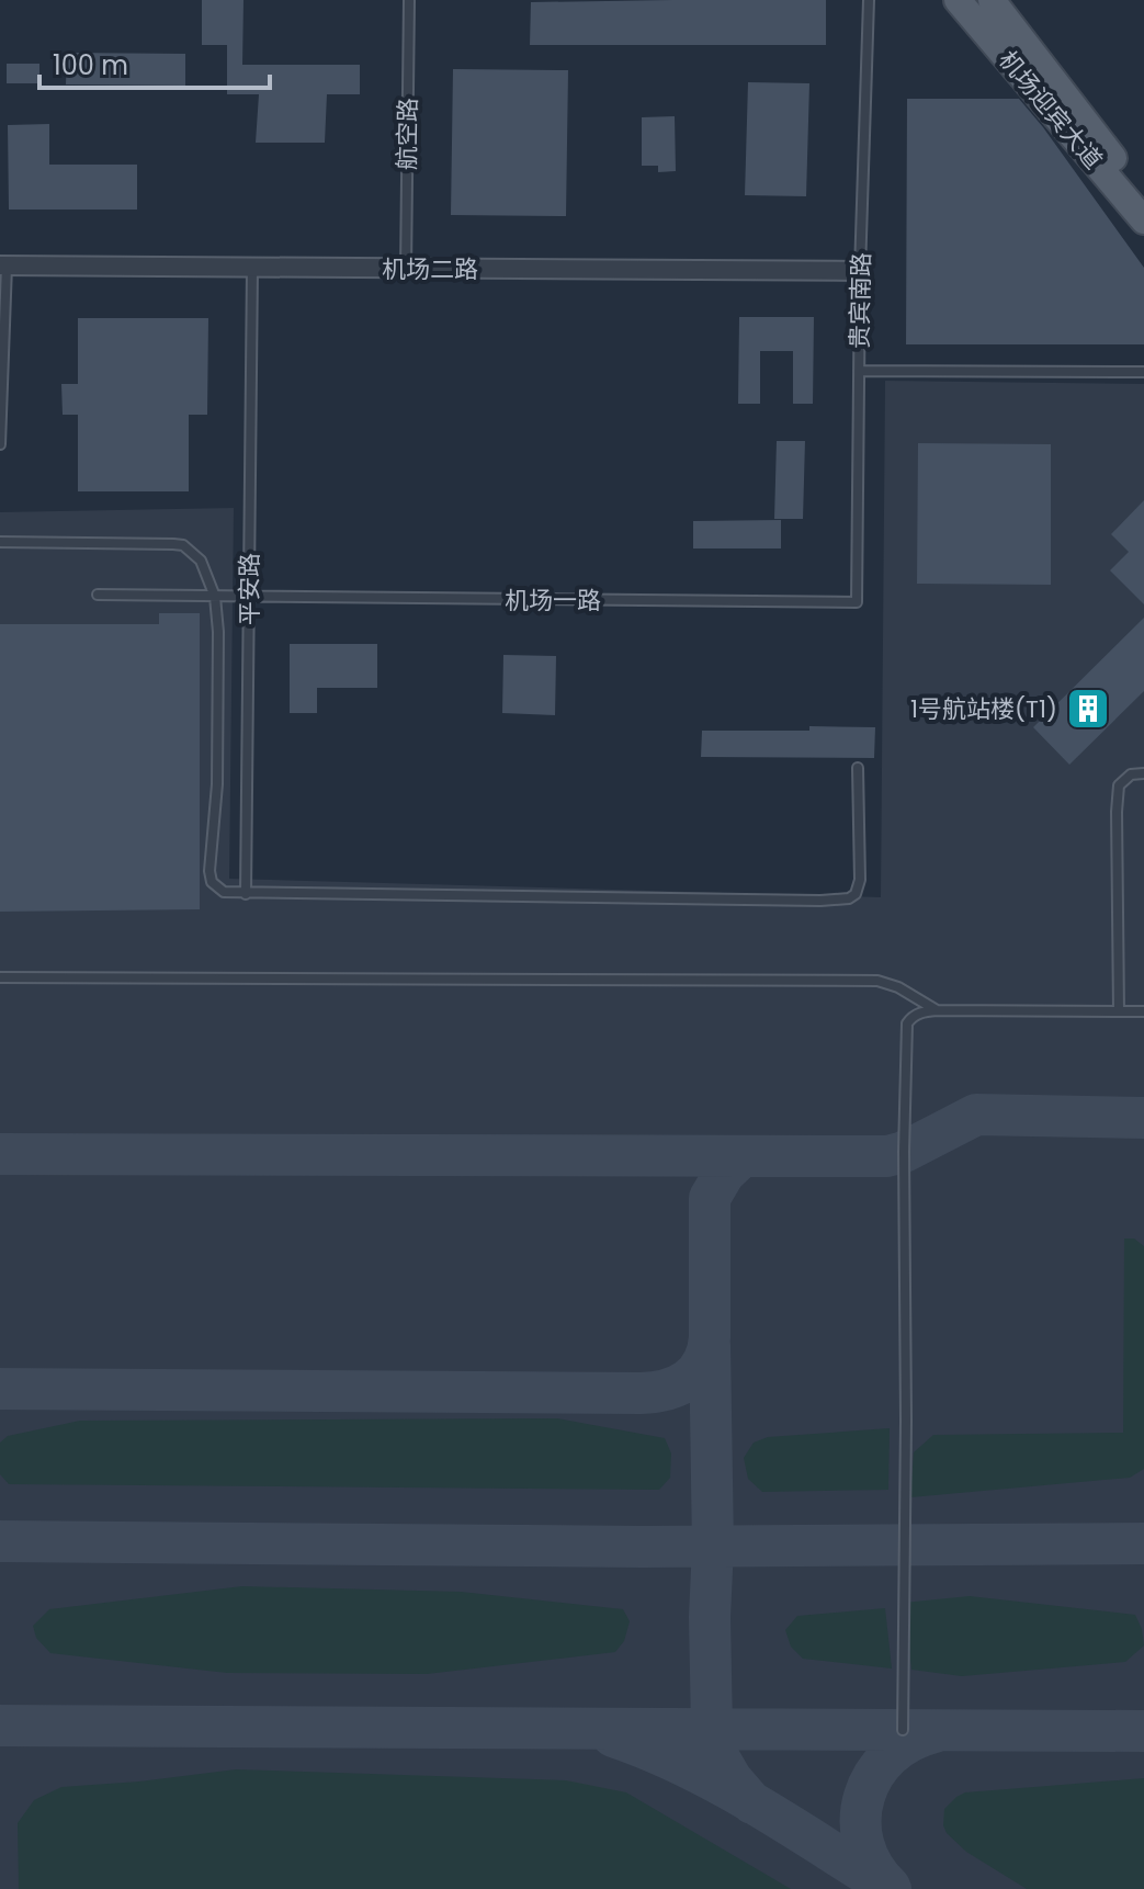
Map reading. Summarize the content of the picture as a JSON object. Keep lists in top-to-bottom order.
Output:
{
  "streets": {
    "main road": ["机场迎宾大道"],
    "street": ["机场二路"],
    "lane": [
      "航空路",
      "贵宾南路",
      "平安路",
      "机场一路"
    ]
  },
  "crossings": [
    ["航空路", "机场二路"],
    ["机场二路", "贵宾南路"],
    ["机场二路", "平安路"],
    ["贵宾南路", "机场一路"],
    ["平安路", "机场一路"]
  ],
  "places": {
    "building": ["1号航站楼(T1)"]
  },
  "scale_bar": "100 m"
}
